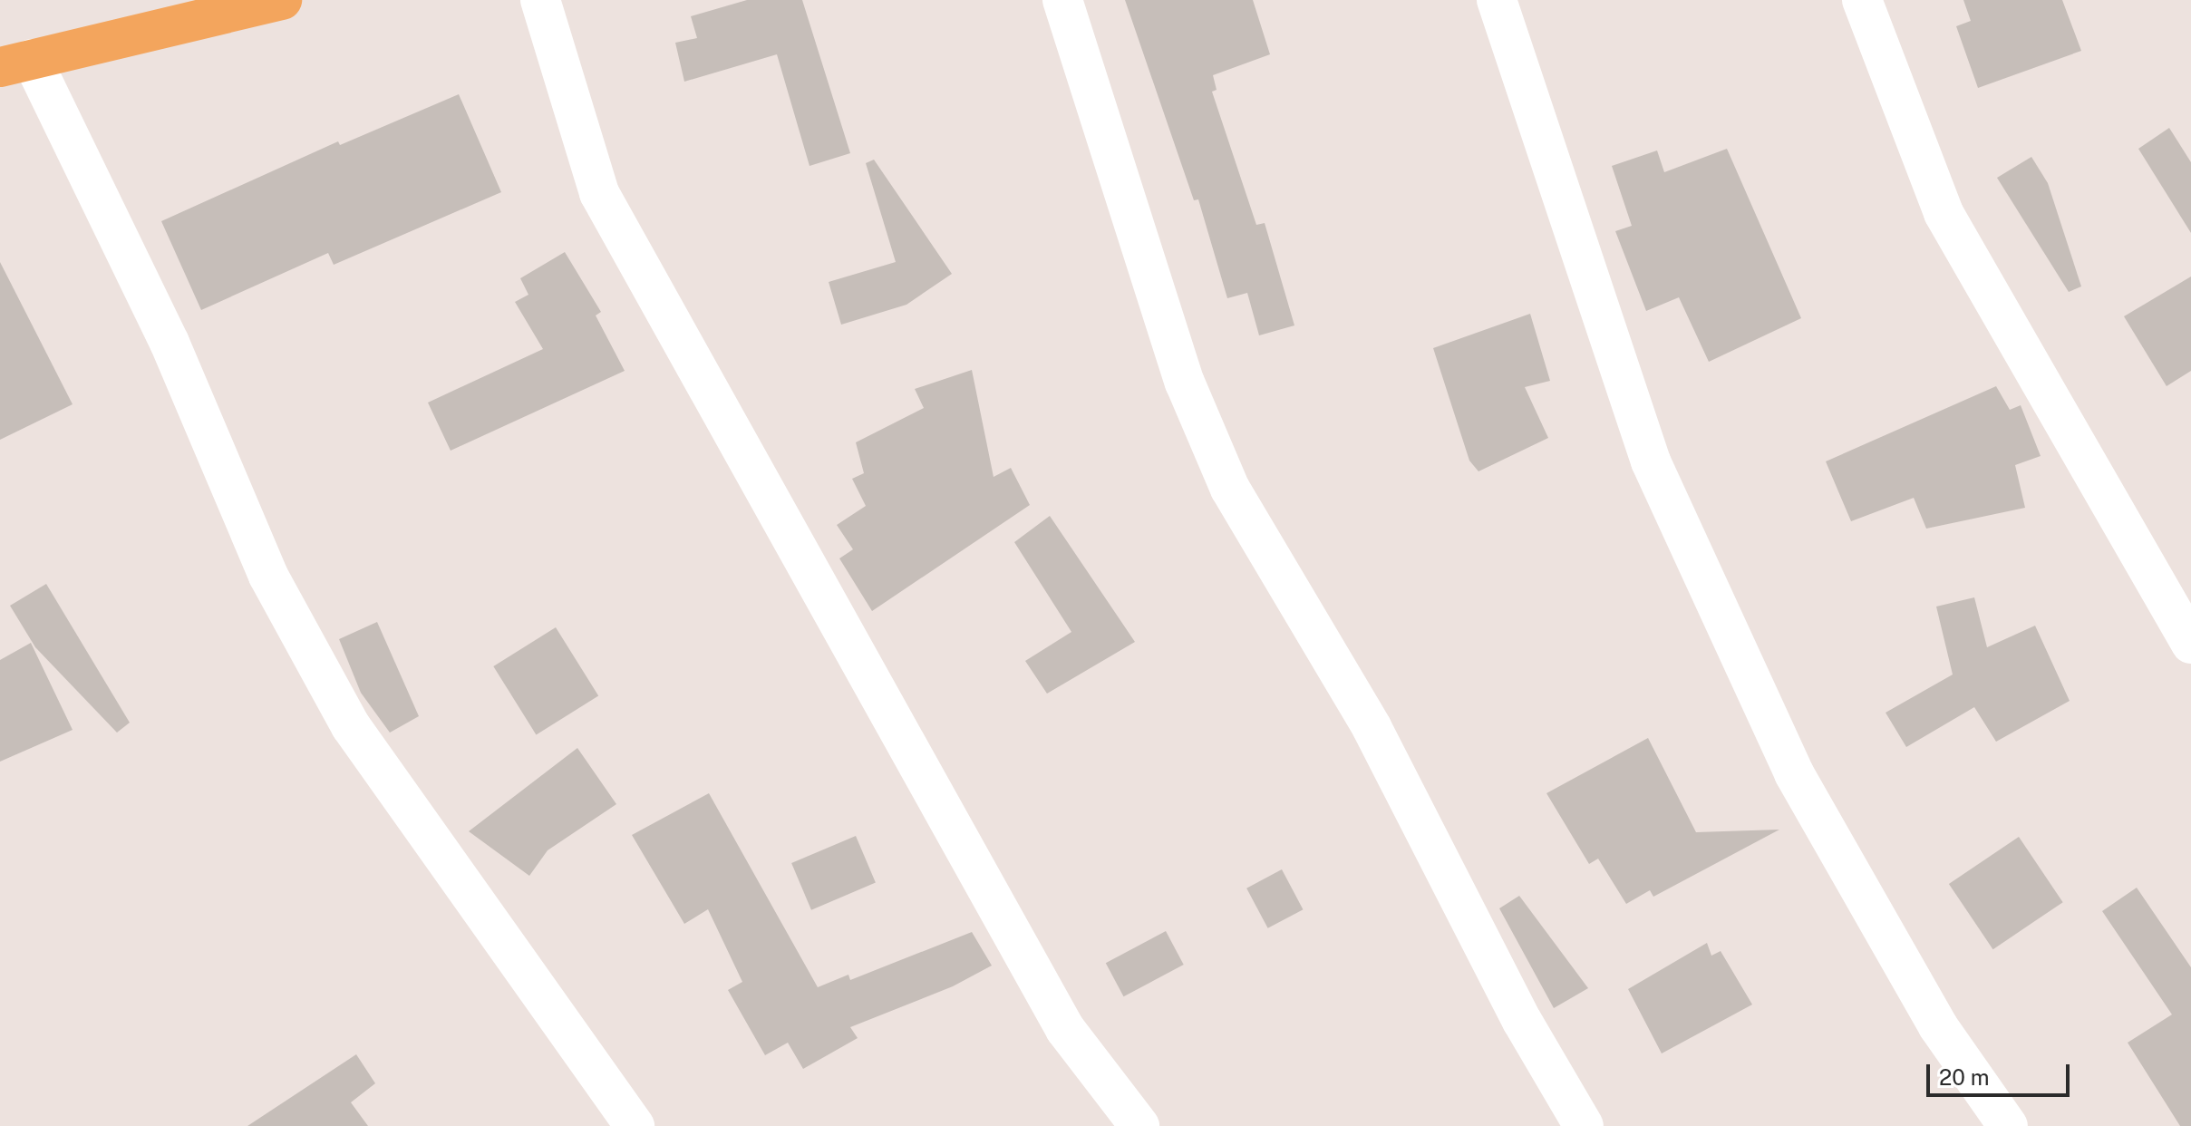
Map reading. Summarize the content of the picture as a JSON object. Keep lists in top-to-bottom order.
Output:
{
  "scale_bar": "20 m"
}
